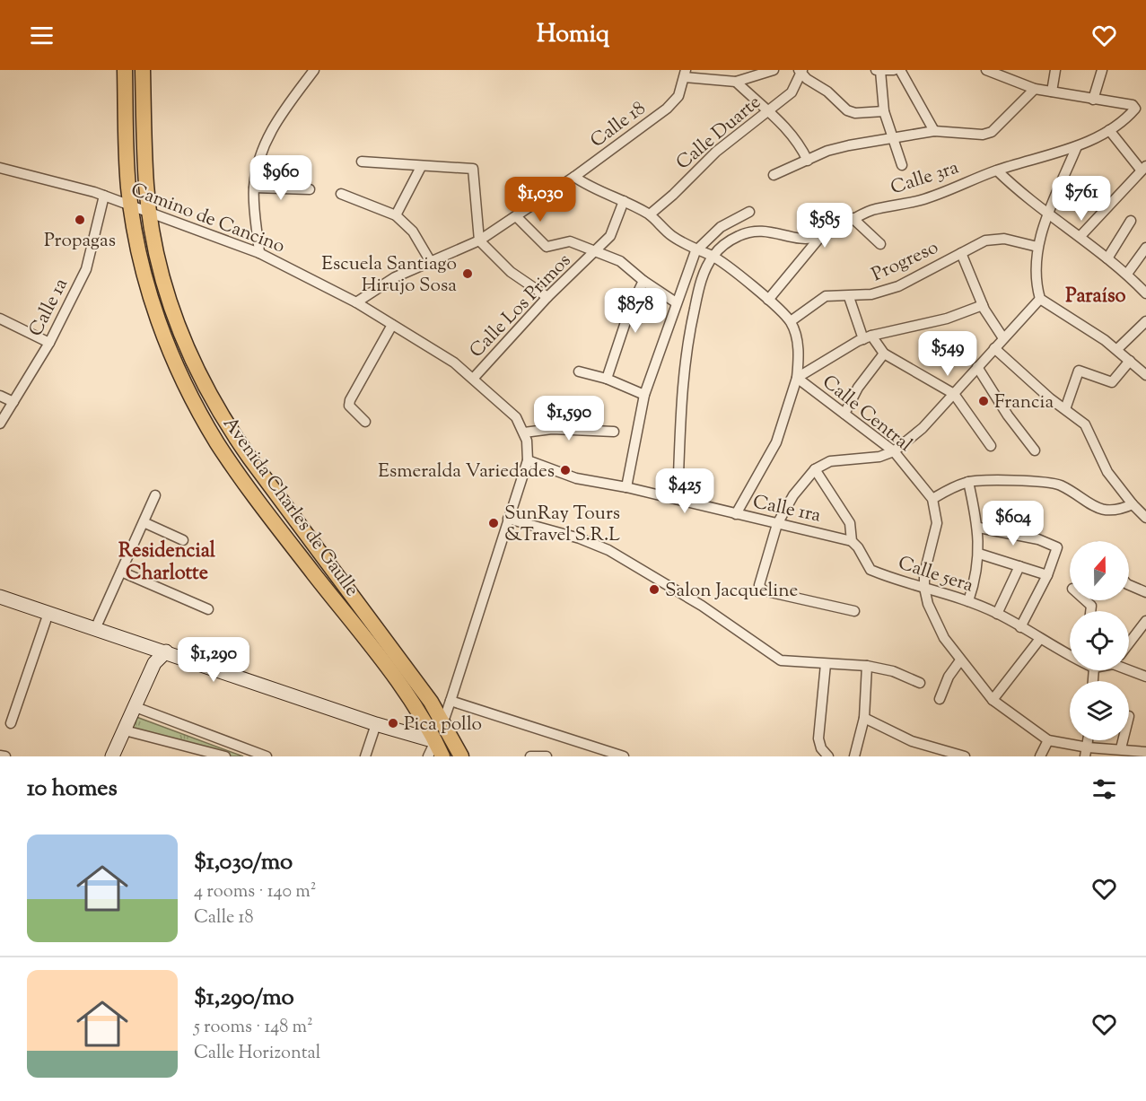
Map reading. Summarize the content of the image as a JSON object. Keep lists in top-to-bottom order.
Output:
{
  "streets": {
    "main road": ["Avenida Charles de Gaulle"],
    "street": [
      "Calle 18",
      "Calle Duarte",
      "Calle 3ra",
      "Camino de Cancino",
      "Progreso",
      "Calle Los Primos",
      "Calle 1a",
      "Calle Central",
      "Calle 1ra",
      "Calle 5era"
    ]
  },
  "crossings": [
    ["Calle 18", "Camino de Cancino"],
    ["Camino de Cancino", "Calle Los Primos"],
    ["Camino de Cancino", "Calle 1a"],
    ["Camino de Cancino", "Avenida Charles de Gaulle"],
    ["Camino de Cancino", "Calle 1ra"],
    ["Calle 1ra", "Calle 5era"]
  ],
  "districts": ["Paraíso", "Residencial Charlotte"],
  "places": [
    "Propagas",
    "Escuela Santiago Hirujo Sosa",
    "Francia",
    "Esmeralda Variedades",
    "SunRay Tours &Travel S.R.L",
    "Salon Jacqueline",
    "Pica pollo"
  ],
  "north": "top",
  "page": {
    "header": "Homiq",
    "price": [
      "$960",
      "$761",
      "$1,030",
      "$585",
      "$878",
      "$549",
      "$1,590",
      "$425",
      "$604",
      "$1,290"
    ],
    "heading": "10 homes",
    "list": [
      {
        "name": "$1,030/mo",
        "note": "4 rooms · 140 m² · Calle 18"
      },
      {
        "name": "$1,290/mo",
        "note": "5 rooms · 148 m² · Calle Horizontal"
      }
    ]
  }
}
